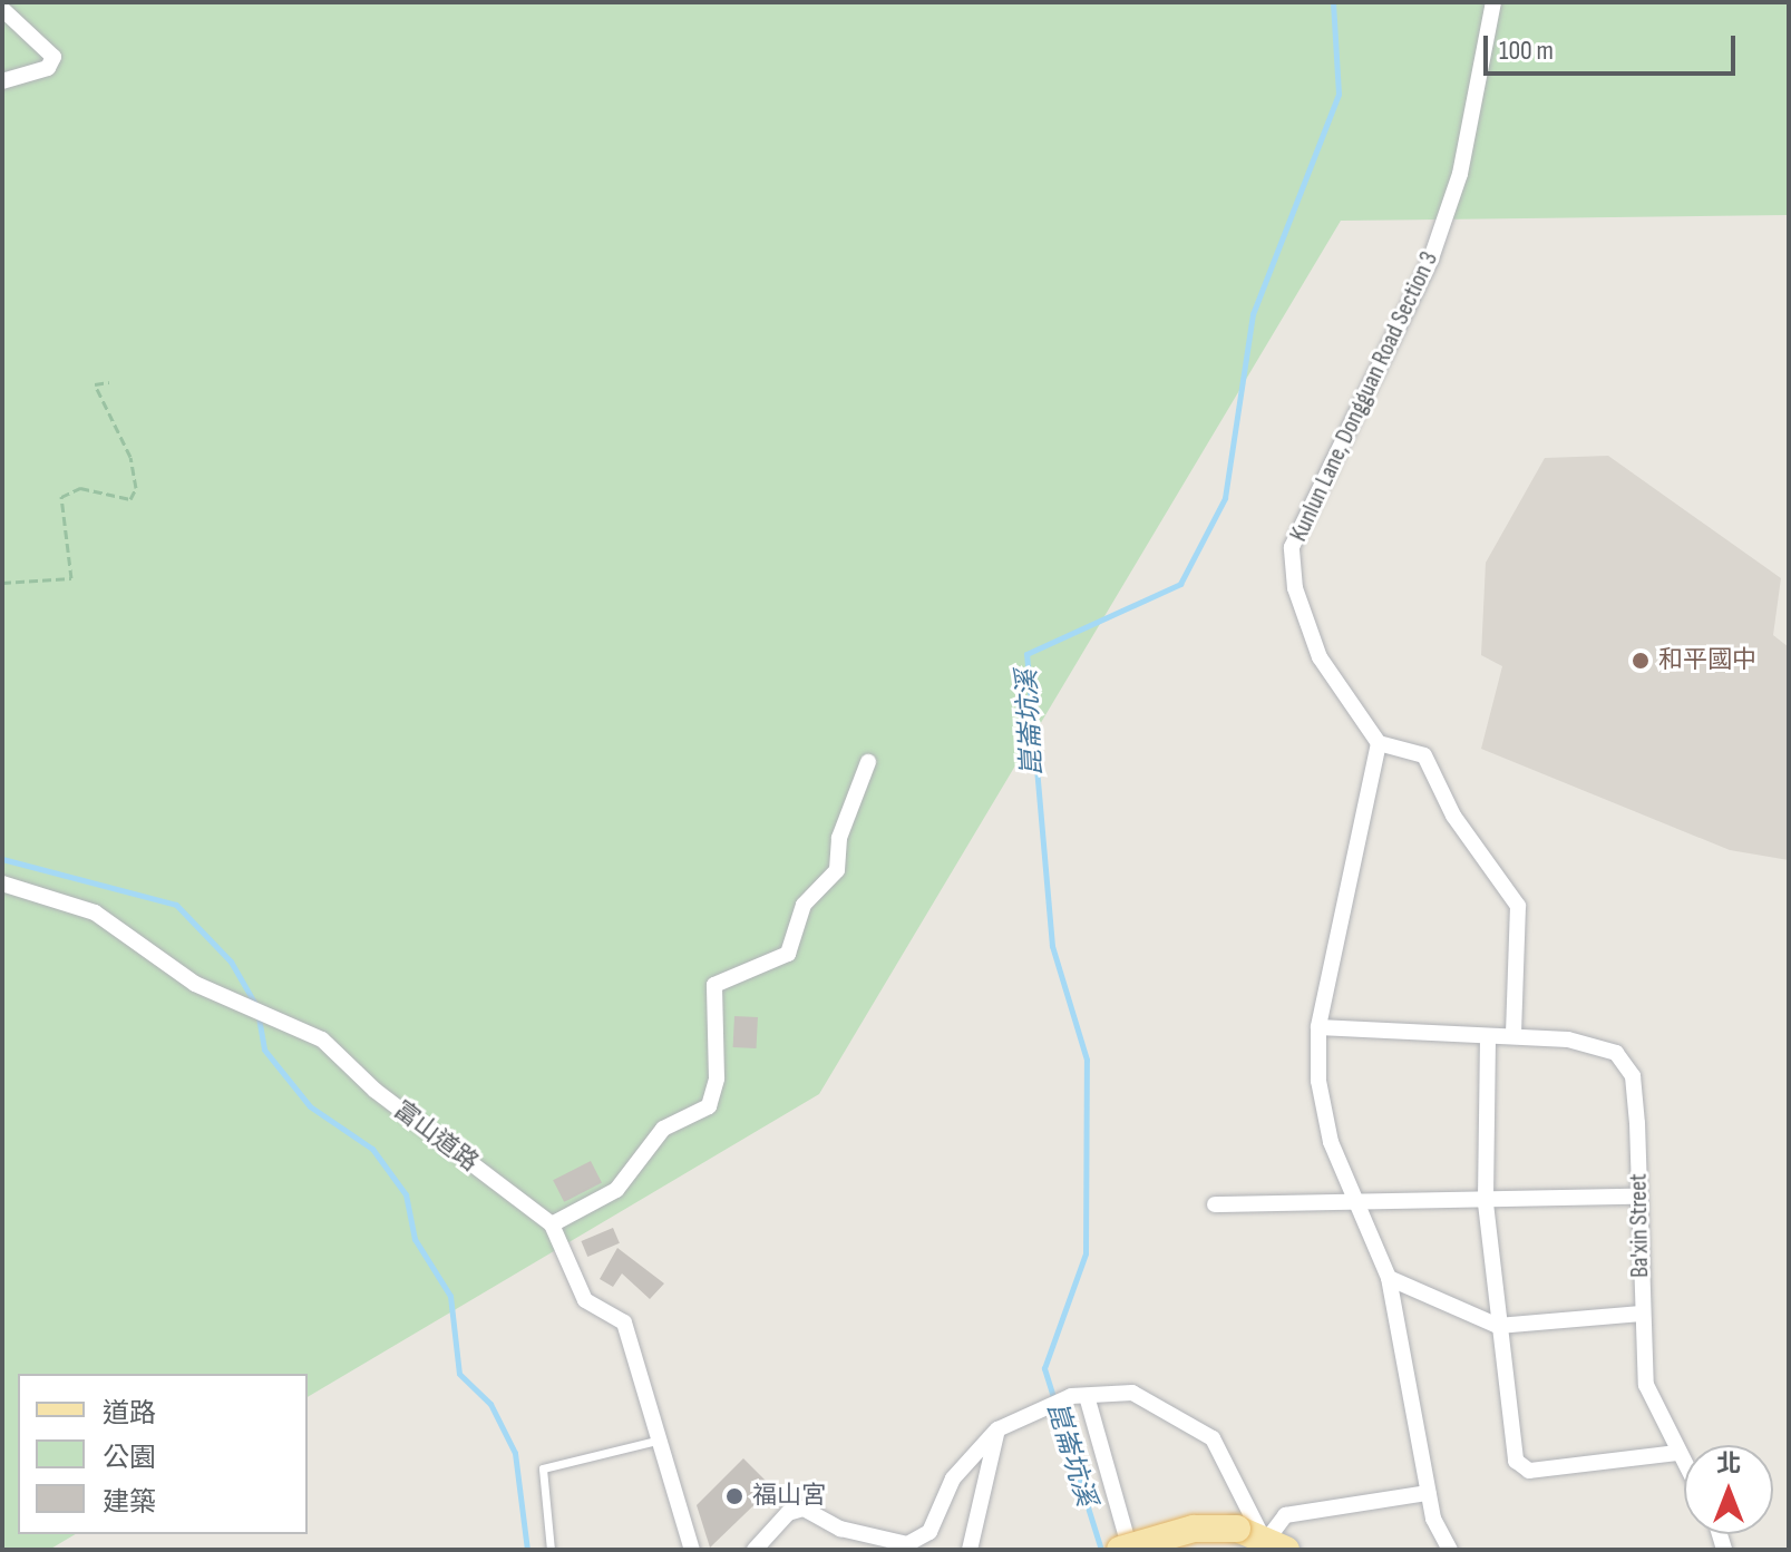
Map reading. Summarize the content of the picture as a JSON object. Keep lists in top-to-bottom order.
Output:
{
  "streets": {
    "street": ["Kunlun Lane, Dongguan Road Section 3", "富山道路", "Ba'xin Street"]
  },
  "water": ["崑崙坑溪"],
  "places": ["和平國中", "福山宮"],
  "legend": ["道路", "公園", "建築"],
  "scale_bar": "100 m",
  "north": "top"
}
